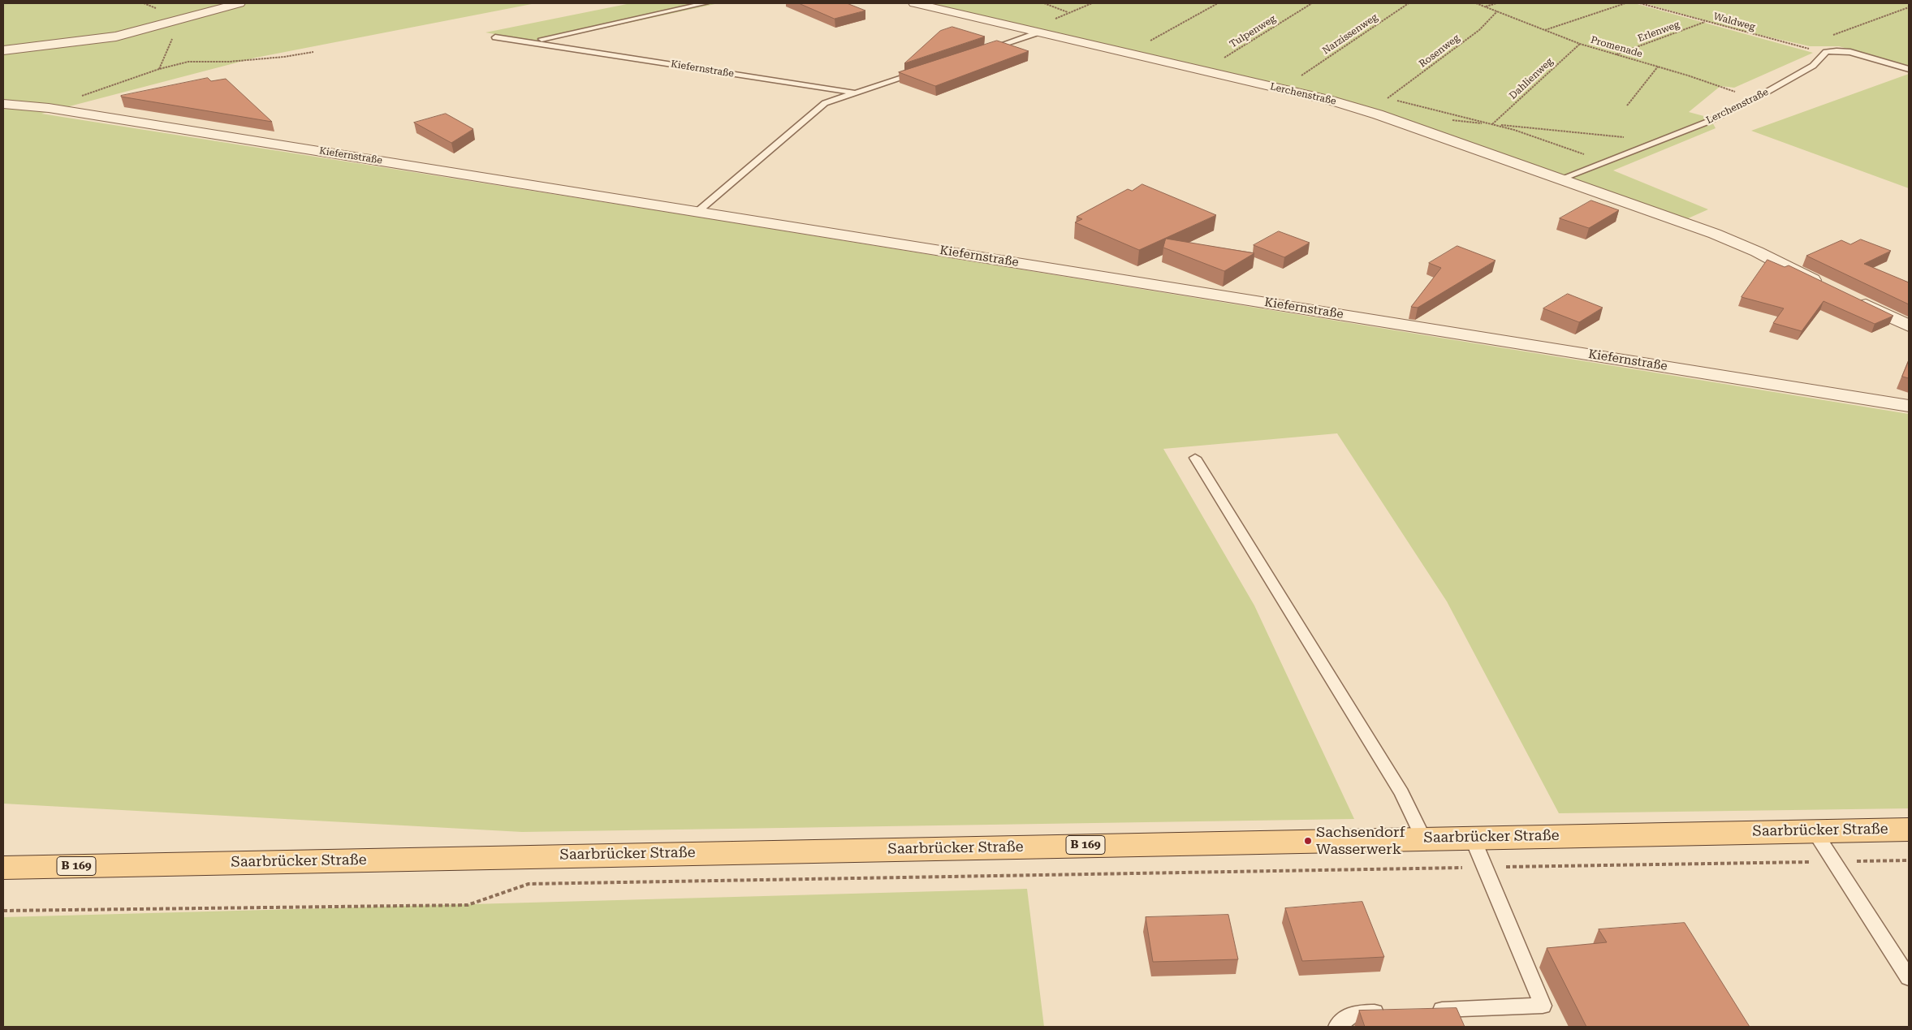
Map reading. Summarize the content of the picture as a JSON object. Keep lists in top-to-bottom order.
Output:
{
  "streets": {
    "main road": ["Saarbrücker Straße", "B 169"],
    "street": ["Kiefernstraße", "Lerchenstraße"],
    "path": [
      "Waldweg",
      "Tulpenweg",
      "Erlenweg",
      "Narzissenweg",
      "Promenade",
      "Rosenweg",
      "Dahlienweg"
    ]
  },
  "crossings": [
    ["Waldweg", "Erlenweg"],
    ["Waldweg", "Lerchenstraße"],
    ["Erlenweg", "Promenade"],
    ["Promenade", "Rosenweg"],
    ["Promenade", "Dahlienweg"],
    ["Promenade", "Lerchenstraße"]
  ],
  "places": ["Sachsendorf Wasserwerk"]
}
